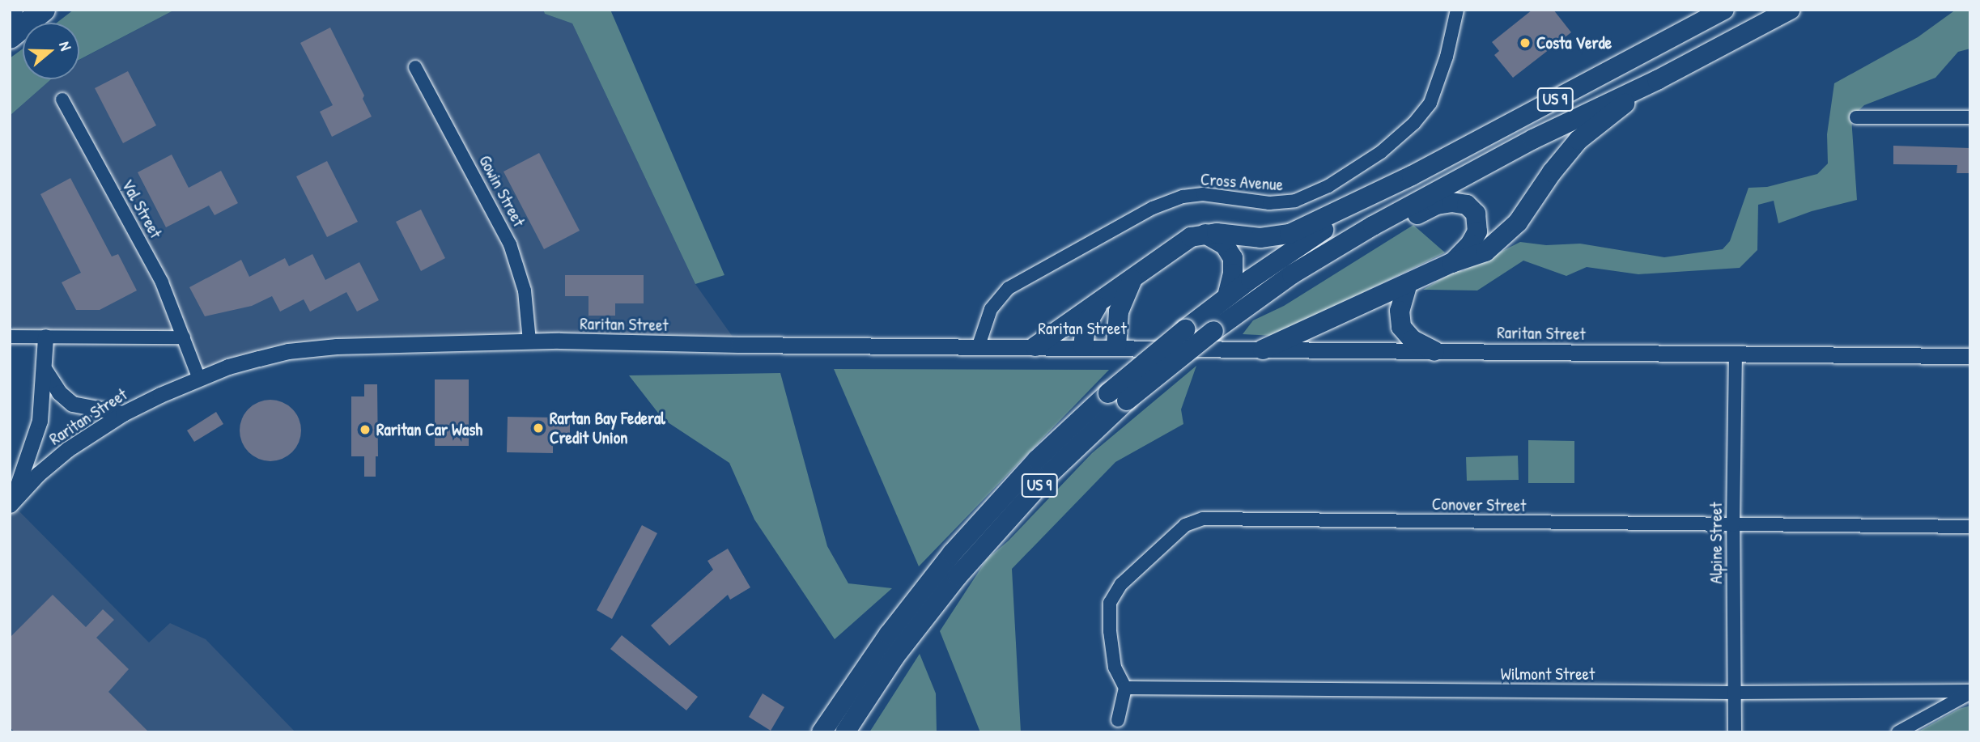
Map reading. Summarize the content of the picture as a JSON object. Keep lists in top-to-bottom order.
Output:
{
  "streets": {
    "highway": ["US 9"],
    "street": [
      "Cross Avenue",
      "Gowin Street",
      "Val Street",
      "Raritan Street",
      "Conover Street",
      "Alpine Street",
      "Wilmont Street"
    ]
  },
  "crossings": [
    ["Cross Avenue", "Raritan Street"],
    ["Gowin Street", "Raritan Street"],
    ["Raritan Street", "Alpine Street"],
    ["Conover Street", "Alpine Street"],
    ["Conover Street", "Wilmont Street"],
    ["Alpine Street", "Wilmont Street"]
  ],
  "places": ["Costa Verde", "Rartan Bay Federal Credit Union", "Raritan Car Wash"],
  "north": "right"
}
